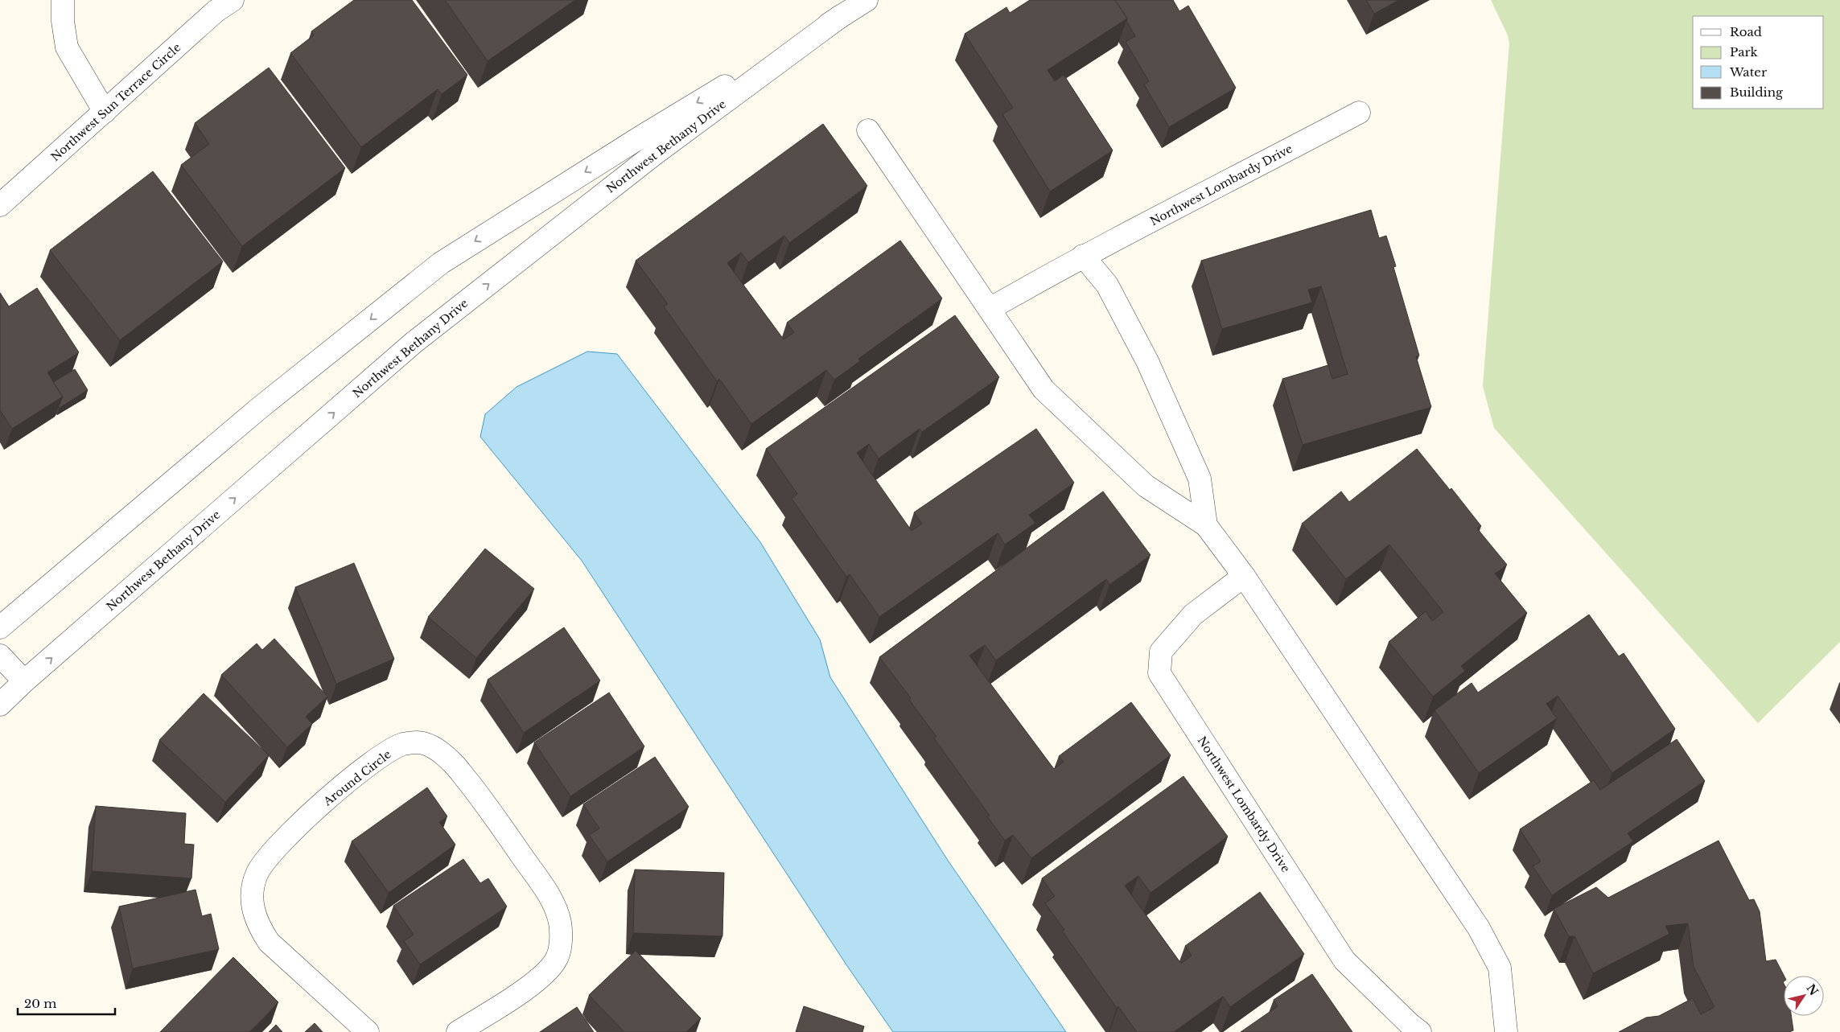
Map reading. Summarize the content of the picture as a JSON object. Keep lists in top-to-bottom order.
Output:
{
  "streets": {
    "street": [
      "Northwest Sun Terrace Circle",
      "Northwest Bethany Drive",
      "Northwest Lombardy Drive",
      "Around Circle"
    ]
  },
  "legend": [
    "Road",
    "Park",
    "Water",
    "Building"
  ],
  "scale_bar": "20 m",
  "north": "top right"
}
